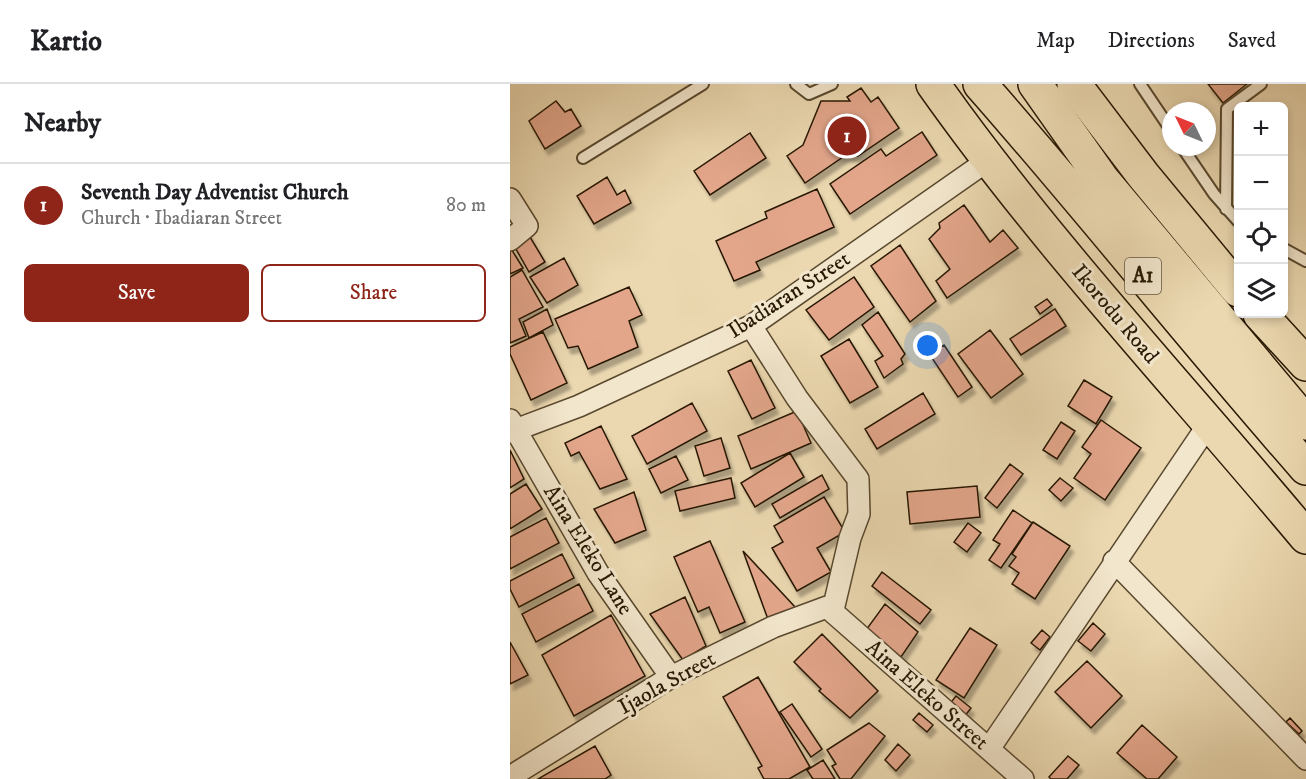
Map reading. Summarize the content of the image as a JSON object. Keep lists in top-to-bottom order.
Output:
{
  "streets": {
    "main road": ["A1", "Ikorodu Road"],
    "street": [
      "Ibadiaran Street",
      "Aina Eleko Lane",
      "Ijaola Street",
      "Aina Eleko Street"
    ]
  },
  "crossings": [
    ["Ibadiaran Street", "Ikorodu Road"],
    ["Ibadiaran Street", "Aina Eleko Lane"],
    ["Aina Eleko Lane", "Ijaola Street"],
    ["Ijaola Street", "Aina Eleko Street"]
  ],
  "north": "top left",
  "page": {
    "header": "Kartio",
    "nav": ["Map", "Directions", "Saved"],
    "heading": "Nearby",
    "map_buttons": ["+", "−"],
    "pins": "1",
    "list": [
      {
        "mark": "1",
        "name": "Seventh Day Adventist Church",
        "note": "Church · Ibadiaran Street",
        "value": "80 m"
      }
    ],
    "buttons": ["Save", "Share"]
  }
}
